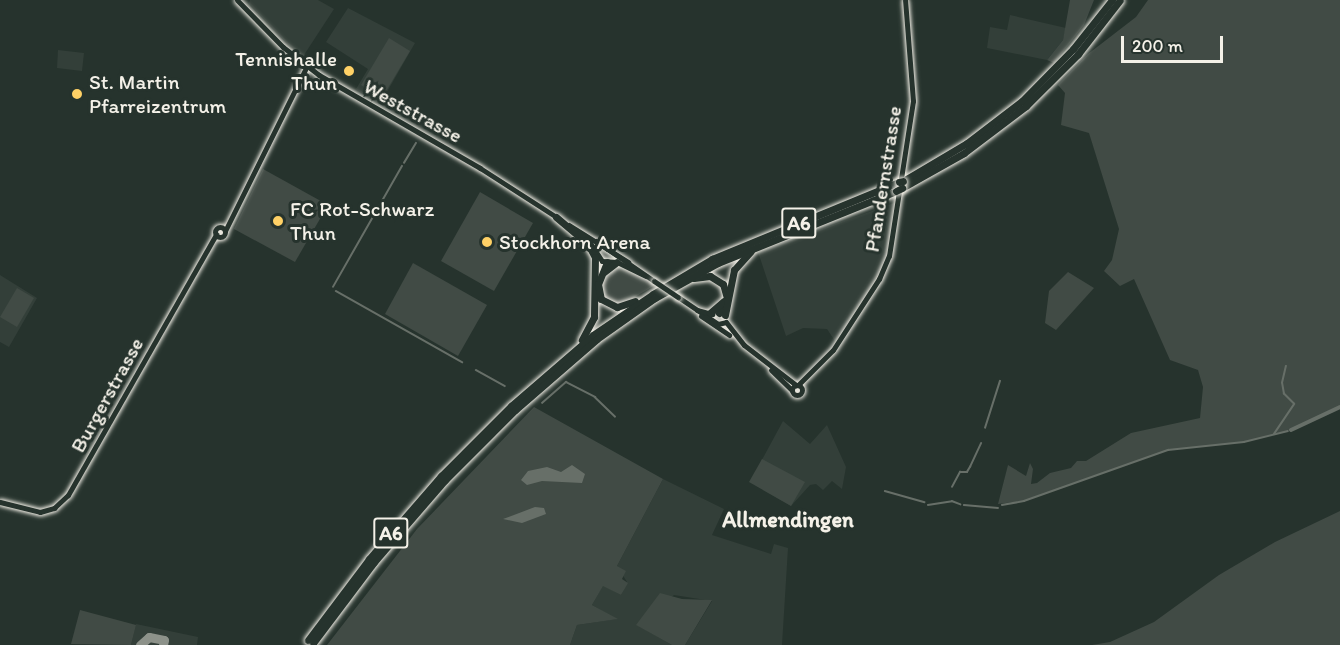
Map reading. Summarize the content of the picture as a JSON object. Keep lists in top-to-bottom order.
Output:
{
  "streets": {
    "highway": ["A6"],
    "main road": ["Weststrasse", "Pfandernstrasse", "Burgerstrasse"]
  },
  "crossings": [
    ["Weststrasse", "Pfandernstrasse"],
    ["Weststrasse", "A6"],
    ["Weststrasse", "Burgerstrasse"]
  ],
  "districts": ["Allmendingen"],
  "places": [
    "Tennishalle Thun",
    "St. Martin Pfarreizentrum",
    "FC Rot-Schwarz Thun",
    "Stockhorn Arena"
  ],
  "scale_bar": "200 m"
}
